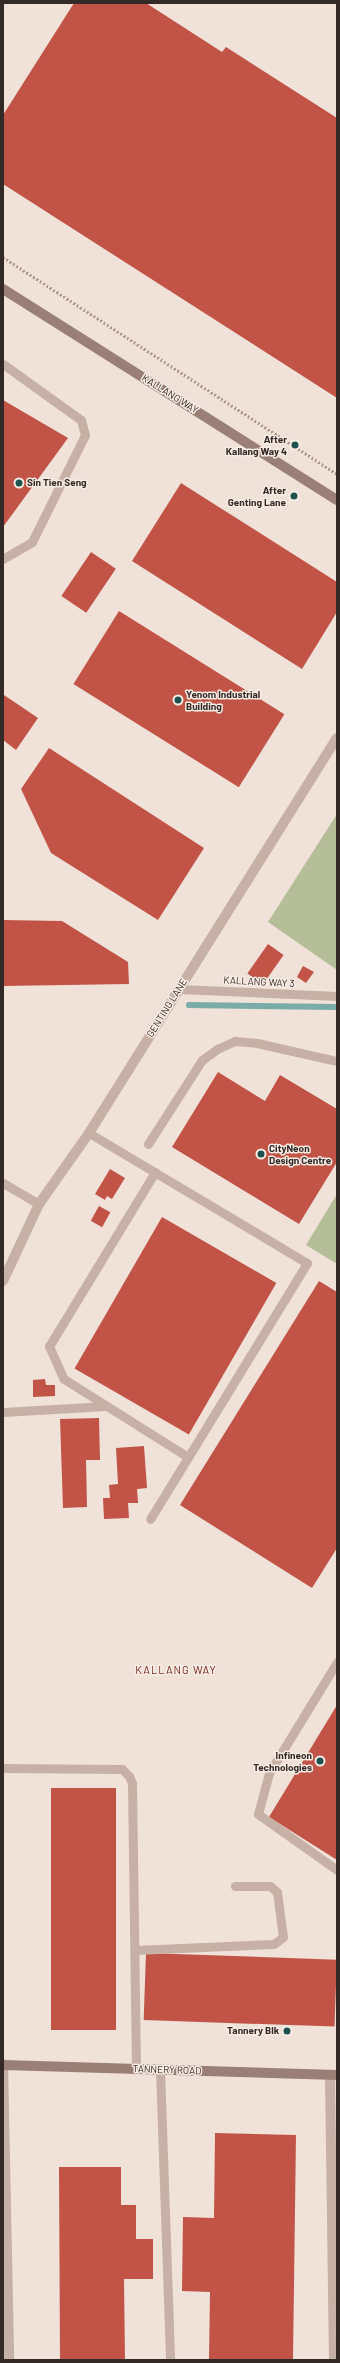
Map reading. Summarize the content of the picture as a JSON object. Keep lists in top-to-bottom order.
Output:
{
  "streets": {
    "street": ["KALLANG WAY", "GENTING LANE", "TANNERY ROAD"],
    "lane": ["KALLANG WAY 3"]
  },
  "crossings": [
    ["KALLANG WAY 3", "GENTING LANE"]
  ],
  "districts": ["KALLANG WAY"],
  "places": [
    "After Kallang Way 4",
    "Sin Tien Seng",
    "After Genting Lane",
    "Yenom Industrial Building",
    "CityNeon Design Centre",
    "Infineon Technologies",
    "Tannery Blk"
  ]
}
